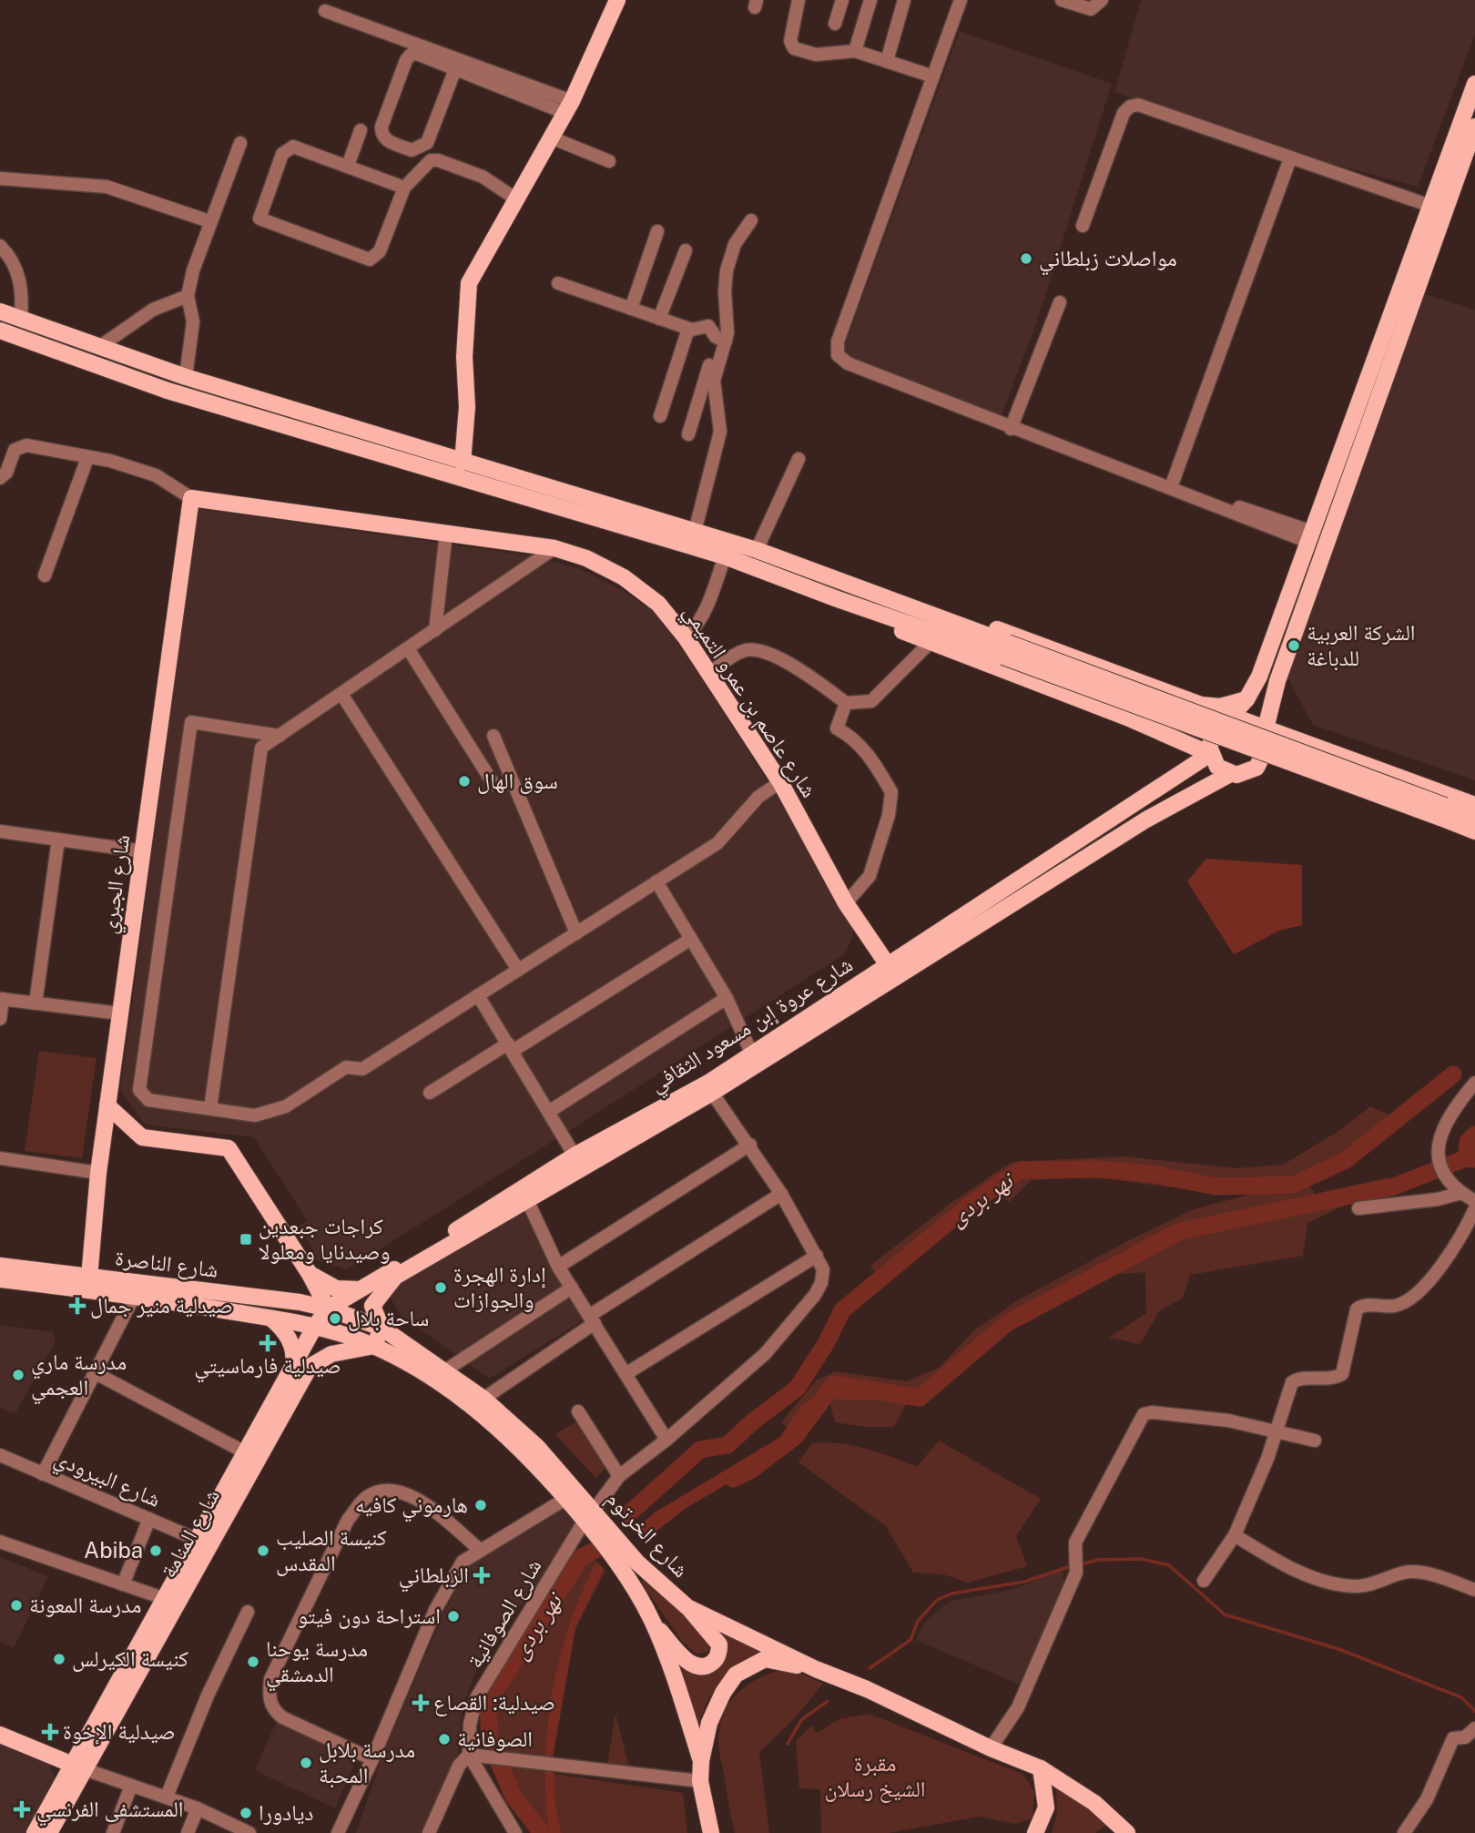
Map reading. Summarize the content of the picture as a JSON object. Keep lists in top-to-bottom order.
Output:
{
  "streets": {
    "main road": [
      "شارع عاصم بن عمرو التميمي",
      "شارع الجبري",
      "شارع عروة إبن مسعود الثقافي",
      "شارع الناصرة",
      "شارع المنامة",
      "شارع الخرتوم"
    ],
    "street": ["شارع البيرودي", "شارع الصوفانية"]
  },
  "crossings": [
    ["شارع عاصم بن عمرو التميمي", "شارع الجبري"],
    ["شارع عاصم بن عمرو التميمي", "شارع عروة إبن مسعود الثقافي"],
    ["شارع الجبري", "شارع الناصرة"],
    ["شارع عروة إبن مسعود الثقافي", "شارع الناصرة"],
    ["شارع عروة إبن مسعود الثقافي", "شارع المنامة"],
    ["شارع عروة إبن مسعود الثقافي", "شارع الخرتوم"],
    ["شارع الناصرة", "شارع المنامة"],
    ["شارع الناصرة", "شارع الخرتوم"],
    ["شارع الناصرة", "شارع الصوفانية"],
    ["شارع البيرودي", "شارع المنامة"],
    ["شارع الخرتوم", "شارع الصوفانية"]
  ],
  "water": ["نهر بردى"],
  "parks": ["مقبرة الشيخ رسلان"],
  "places": {
    "other": [
      "مواصلات زبلطاني",
      "الشركة العربية للدباغة",
      "سوق الهال",
      "إدارة الهجرة والجوازات",
      "ساحة بلال",
      "مدرسة ماري العجمي",
      "هارموني كافيه",
      "Abiba",
      "كنيسة الصليب المقدس",
      "مدرسة المعونة",
      "استراحة دون فيتو",
      "كنيسة الكيرلس",
      "مدرسة يوحنا الدمشقي",
      "الصوفانية",
      "مدرسة بلابل المحبة",
      "ديادورا"
    ],
    "transit": ["كراجات جبعدين وصيدنايا ومعلولا"],
    "health": [
      "صيدلية منير جمال",
      "صيدلية فارماسيتي",
      "الزبلطاني",
      "صيدلية: القصاع",
      "صيدلية الإخوة",
      "المستشفى الفرنسي"
    ]
  }
}
